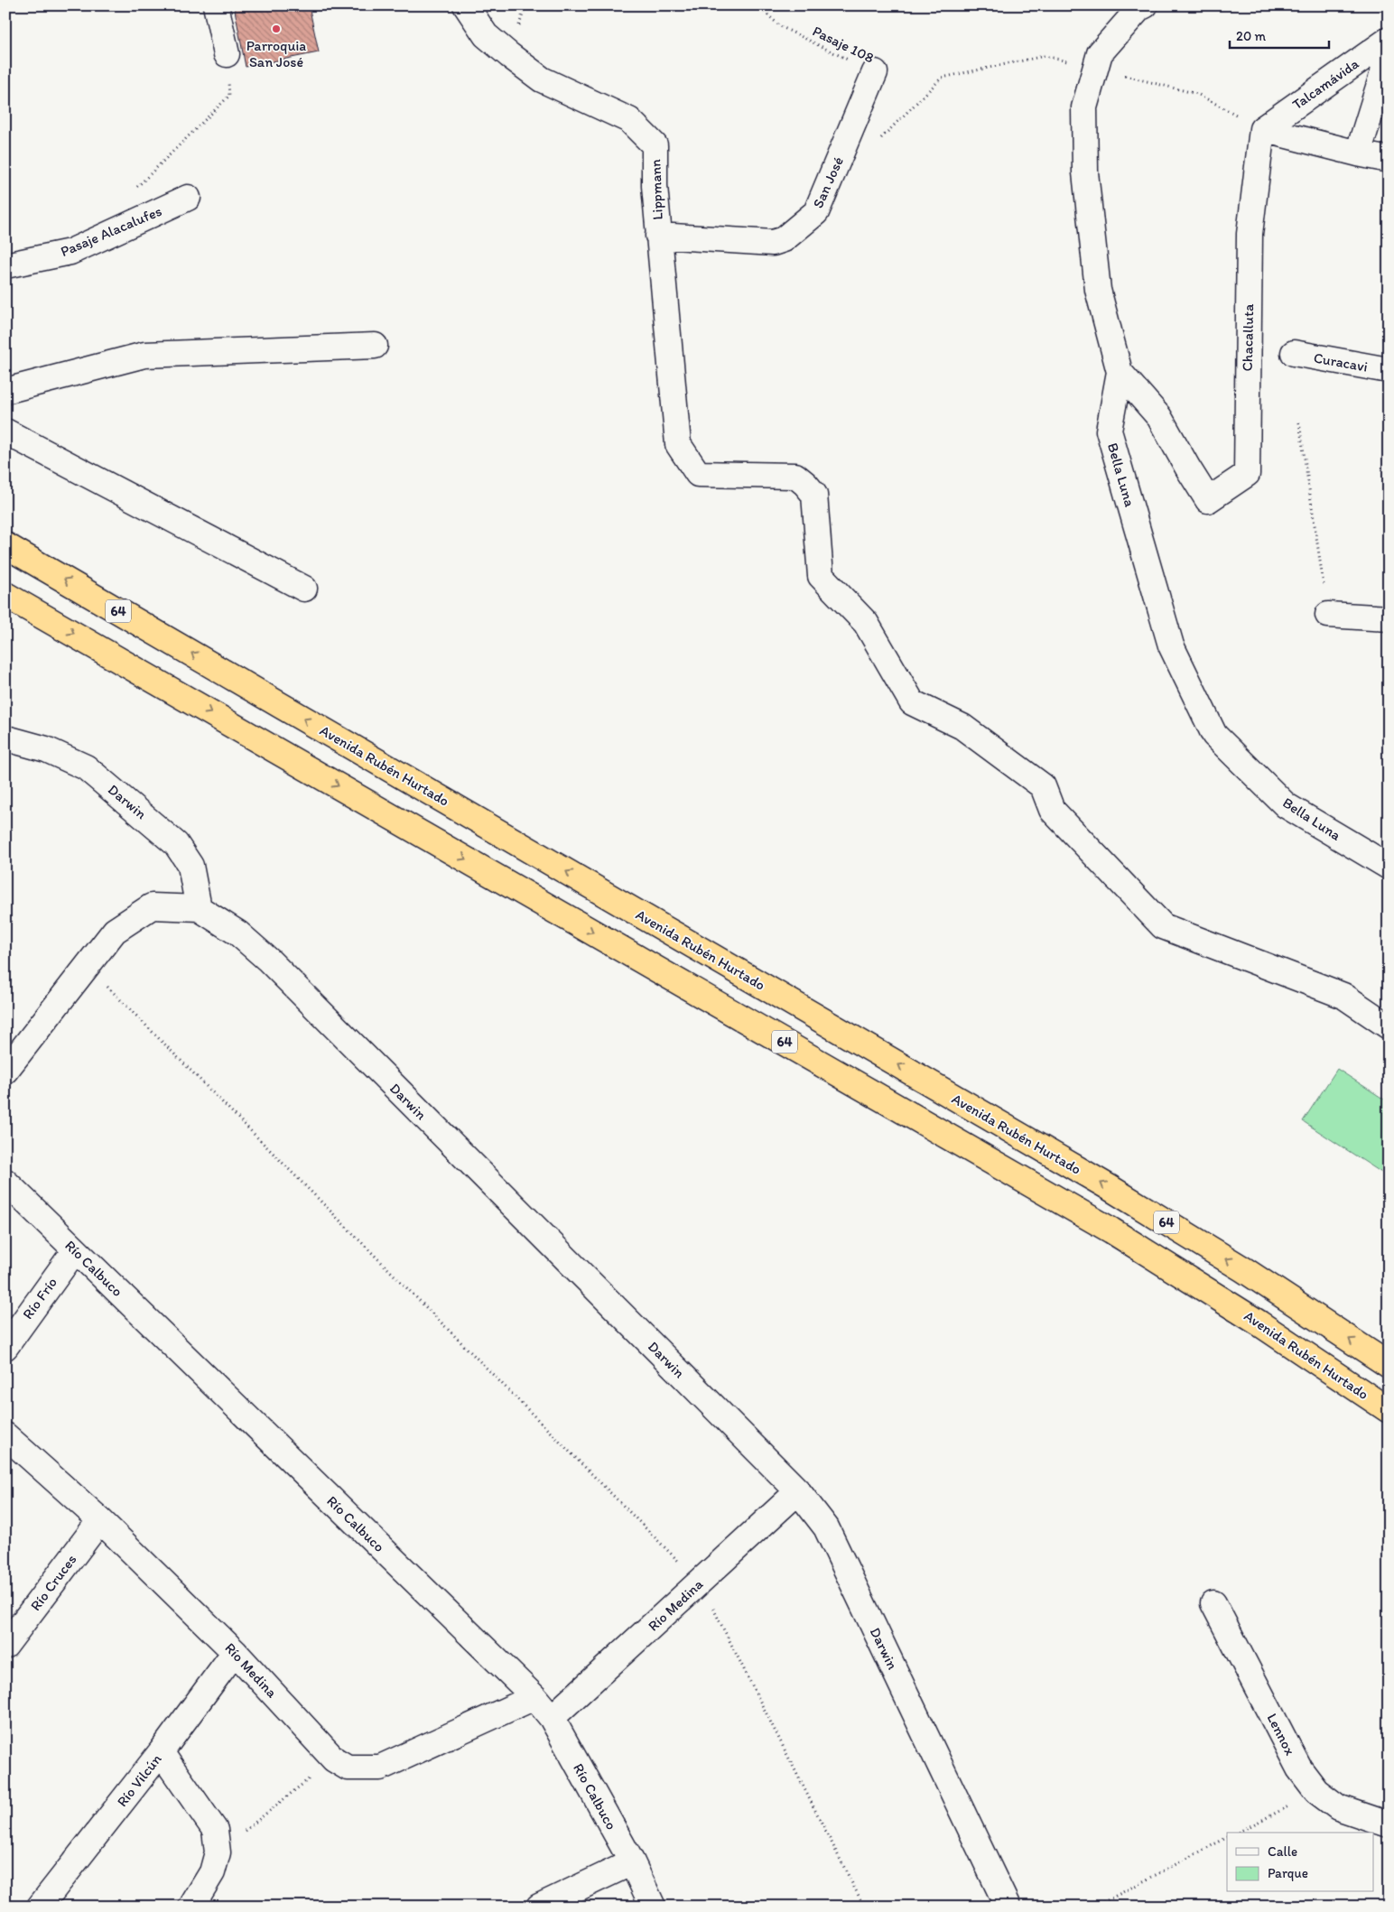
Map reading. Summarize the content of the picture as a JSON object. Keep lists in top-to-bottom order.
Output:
{
  "streets": {
    "highway": ["64", "Avenida Rubén Hurtado"],
    "street": [
      "Talcamávida",
      "San José",
      "Lippmann",
      "Pasaje Alacalufes",
      "Chacalluta",
      "Curacavi",
      "Bella Luna",
      "Darwin",
      "Río Calbuco",
      "Río Frío",
      "Río Cruces",
      "Río Medina",
      "Lennox",
      "Río Vilcún"
    ],
    "path": ["Pasaje 108"]
  },
  "crossings": [
    ["Pasaje 108", "San José"],
    ["Talcamávida", "Chacalluta"],
    ["San José", "Lippmann"],
    ["Chacalluta", "Bella Luna"],
    ["Darwin", "Río Medina"],
    ["Río Calbuco", "Río Frío"],
    ["Río Calbuco", "Río Medina"],
    ["Río Cruces", "Río Medina"],
    ["Río Medina", "Río Vilcún"]
  ],
  "places": ["Parroquia San José"],
  "legend": ["Calle", "Parque"],
  "scale_bar": "20 m"
}
